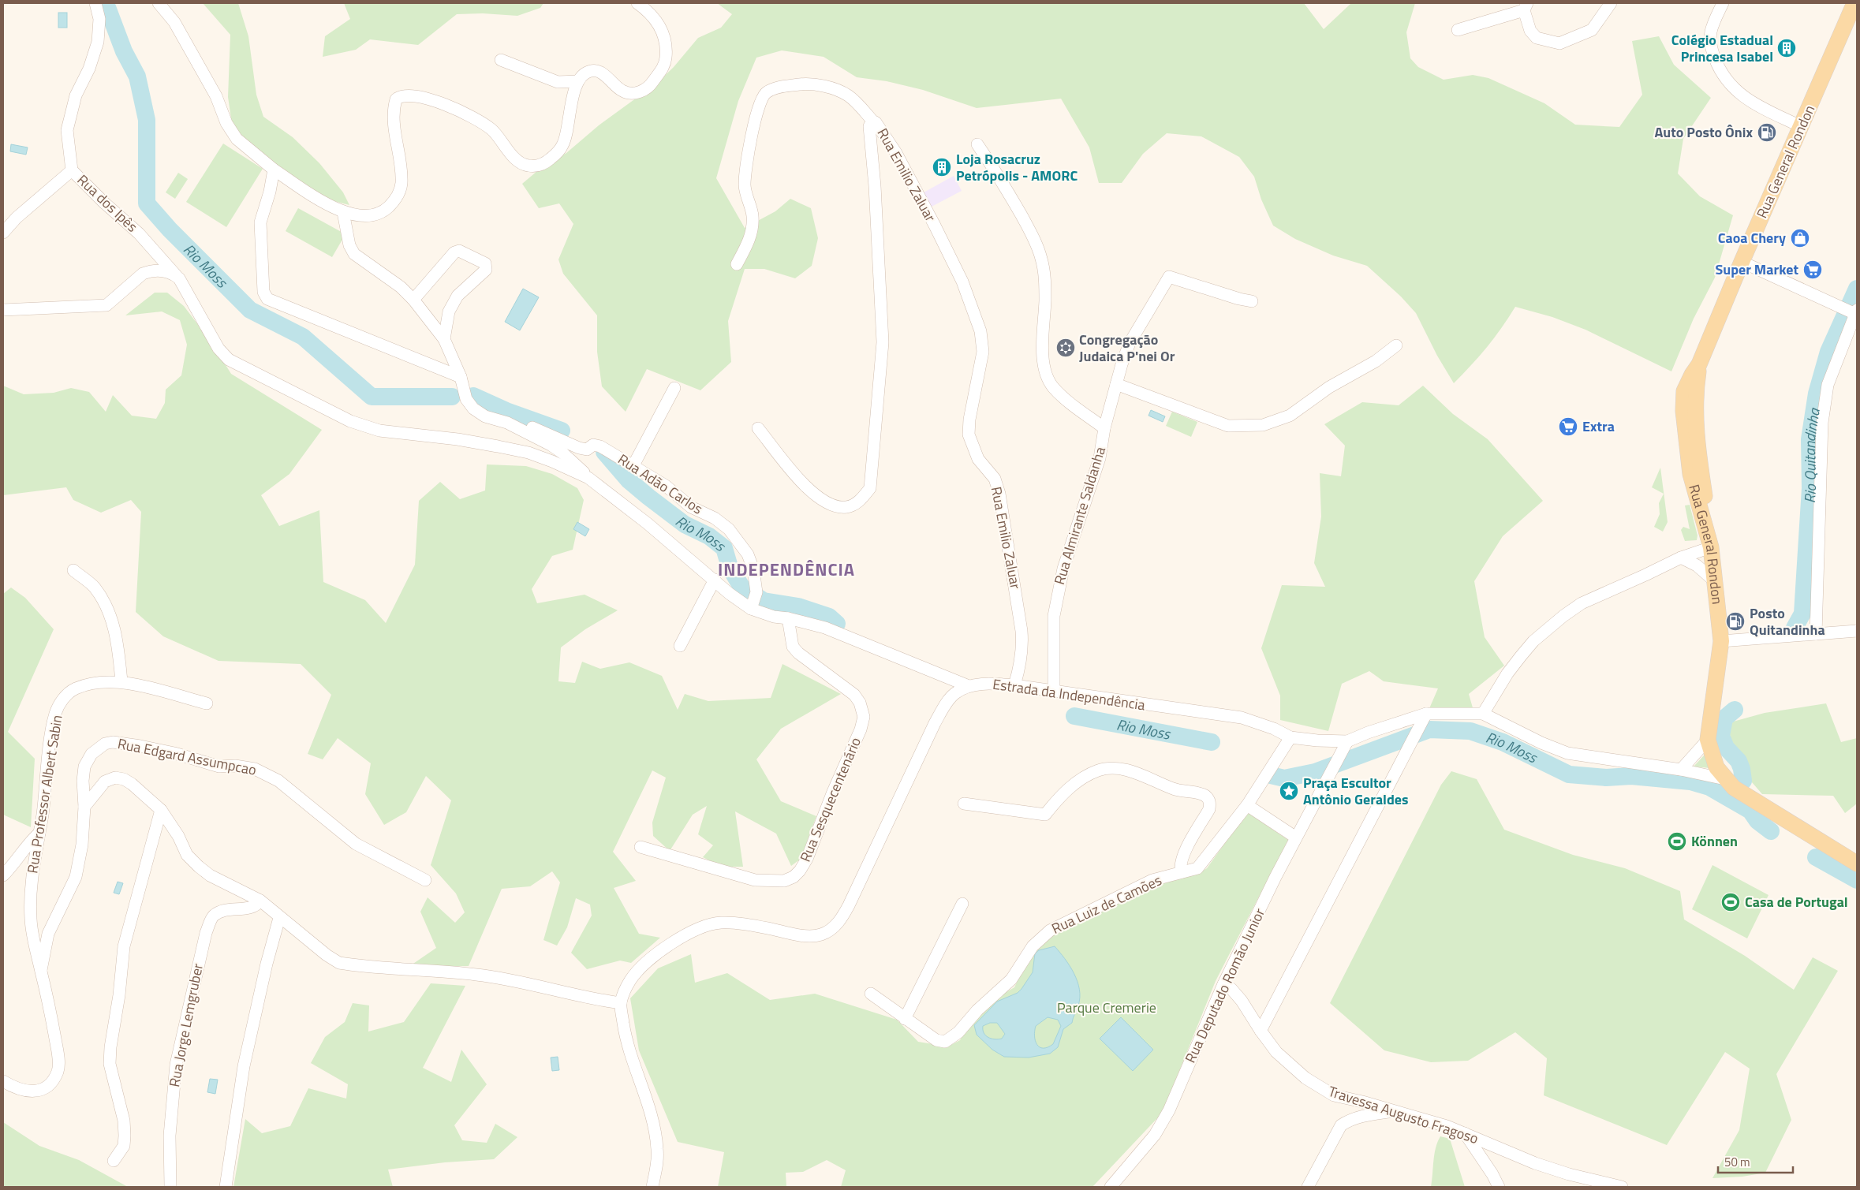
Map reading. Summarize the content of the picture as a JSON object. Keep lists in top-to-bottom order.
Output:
{
  "streets": {
    "main road": ["Rua General Rondon"],
    "street": [
      "Rua Emilio Zaluar",
      "Rua dos Ipês",
      "Rua Adão Carlos",
      "Rua Almirante Saldanha",
      "Estrada da Independência",
      "Rua Edgard Assumpcao",
      "Rua Professor Albert Sabin",
      "Rua Sesquecentenário",
      "Rua Luiz de Camões",
      "Rua Deputado Romão Junior",
      "Rua Jorge Lemgruber",
      "Travessa Augusto Fragoso"
    ]
  },
  "crossings": [
    ["Rua General Rondon", "Estrada da Independência"],
    ["Rua Emilio Zaluar", "Estrada da Independência"],
    ["Rua Almirante Saldanha", "Estrada da Independência"],
    ["Estrada da Independência", "Rua Luiz de Camões"],
    ["Estrada da Independência", "Rua Deputado Romão Junior"],
    ["Rua Edgard Assumpcao", "Rua Professor Albert Sabin"],
    ["Rua Deputado Romão Junior", "Travessa Augusto Fragoso"]
  ],
  "districts": ["INDEPENDÊNCIA"],
  "water": ["Rio Moss", "Rio Quitandinha"],
  "parks": ["Parque Cremerie"],
  "places": {
    "building": ["Colégio Estadual Princesa Isabel", "Loja Rosacruz Petrópolis - AMORC"],
    "fuel station": ["Auto Posto Ônix", "Posto Quitandinha"],
    "shop": ["Caoa Chery"],
    "supermarket": ["Super Market", "Extra"],
    "synagogue": ["Congregação Judaica P'nei Or"],
    "place": ["Praça Escultor Antônio Geraldes"],
    "sports": ["Können", "Casa de Portugal"]
  },
  "scale_bar": "50 m"
}
